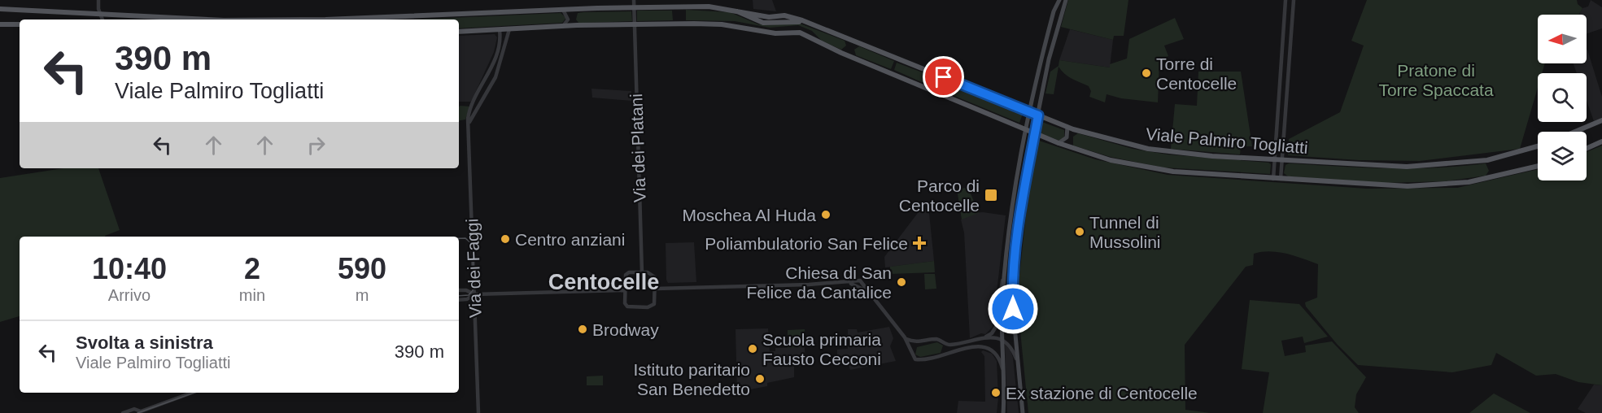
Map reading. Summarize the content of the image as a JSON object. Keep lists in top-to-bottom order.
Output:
{
  "streets": {
    "main road": ["Viale Palmiro Togliatti"],
    "street": ["Via dei Platani", "Via dei Faggi"]
  },
  "crossings": [
    ["Viale Palmiro Togliatti", "Via dei Platani"],
    ["Viale Palmiro Togliatti", "Via dei Faggi"]
  ],
  "districts": ["Centocelle"],
  "parks": ["Pratone di Torre Spaccata"],
  "places": {
    "other": [
      "Torre di Centocelle",
      "Moschea Al Huda",
      "Tunnel di Mussolini",
      "Centro anziani",
      "Chiesa di San Felice da Cantalice",
      "Brodway",
      "Scuola primaria Fausto Cecconi",
      "Istituto paritario San Benedetto",
      "Ex stazione di Centocelle"
    ],
    "transit": ["Parco di Centocelle"],
    "health": ["Poliambulatorio San Felice"]
  },
  "north": "left",
  "page": {
    "turn": ["390 m", "Viale Palmiro Togliatti"],
    "eta": [
      "10:40",
      "Arrivo",
      "2",
      "min",
      "590",
      "m"
    ],
    "list": [
      {
        "name": "Svolta a sinistra",
        "note": "Viale Palmiro Togliatti",
        "value": "390 m"
      }
    ]
  }
}
